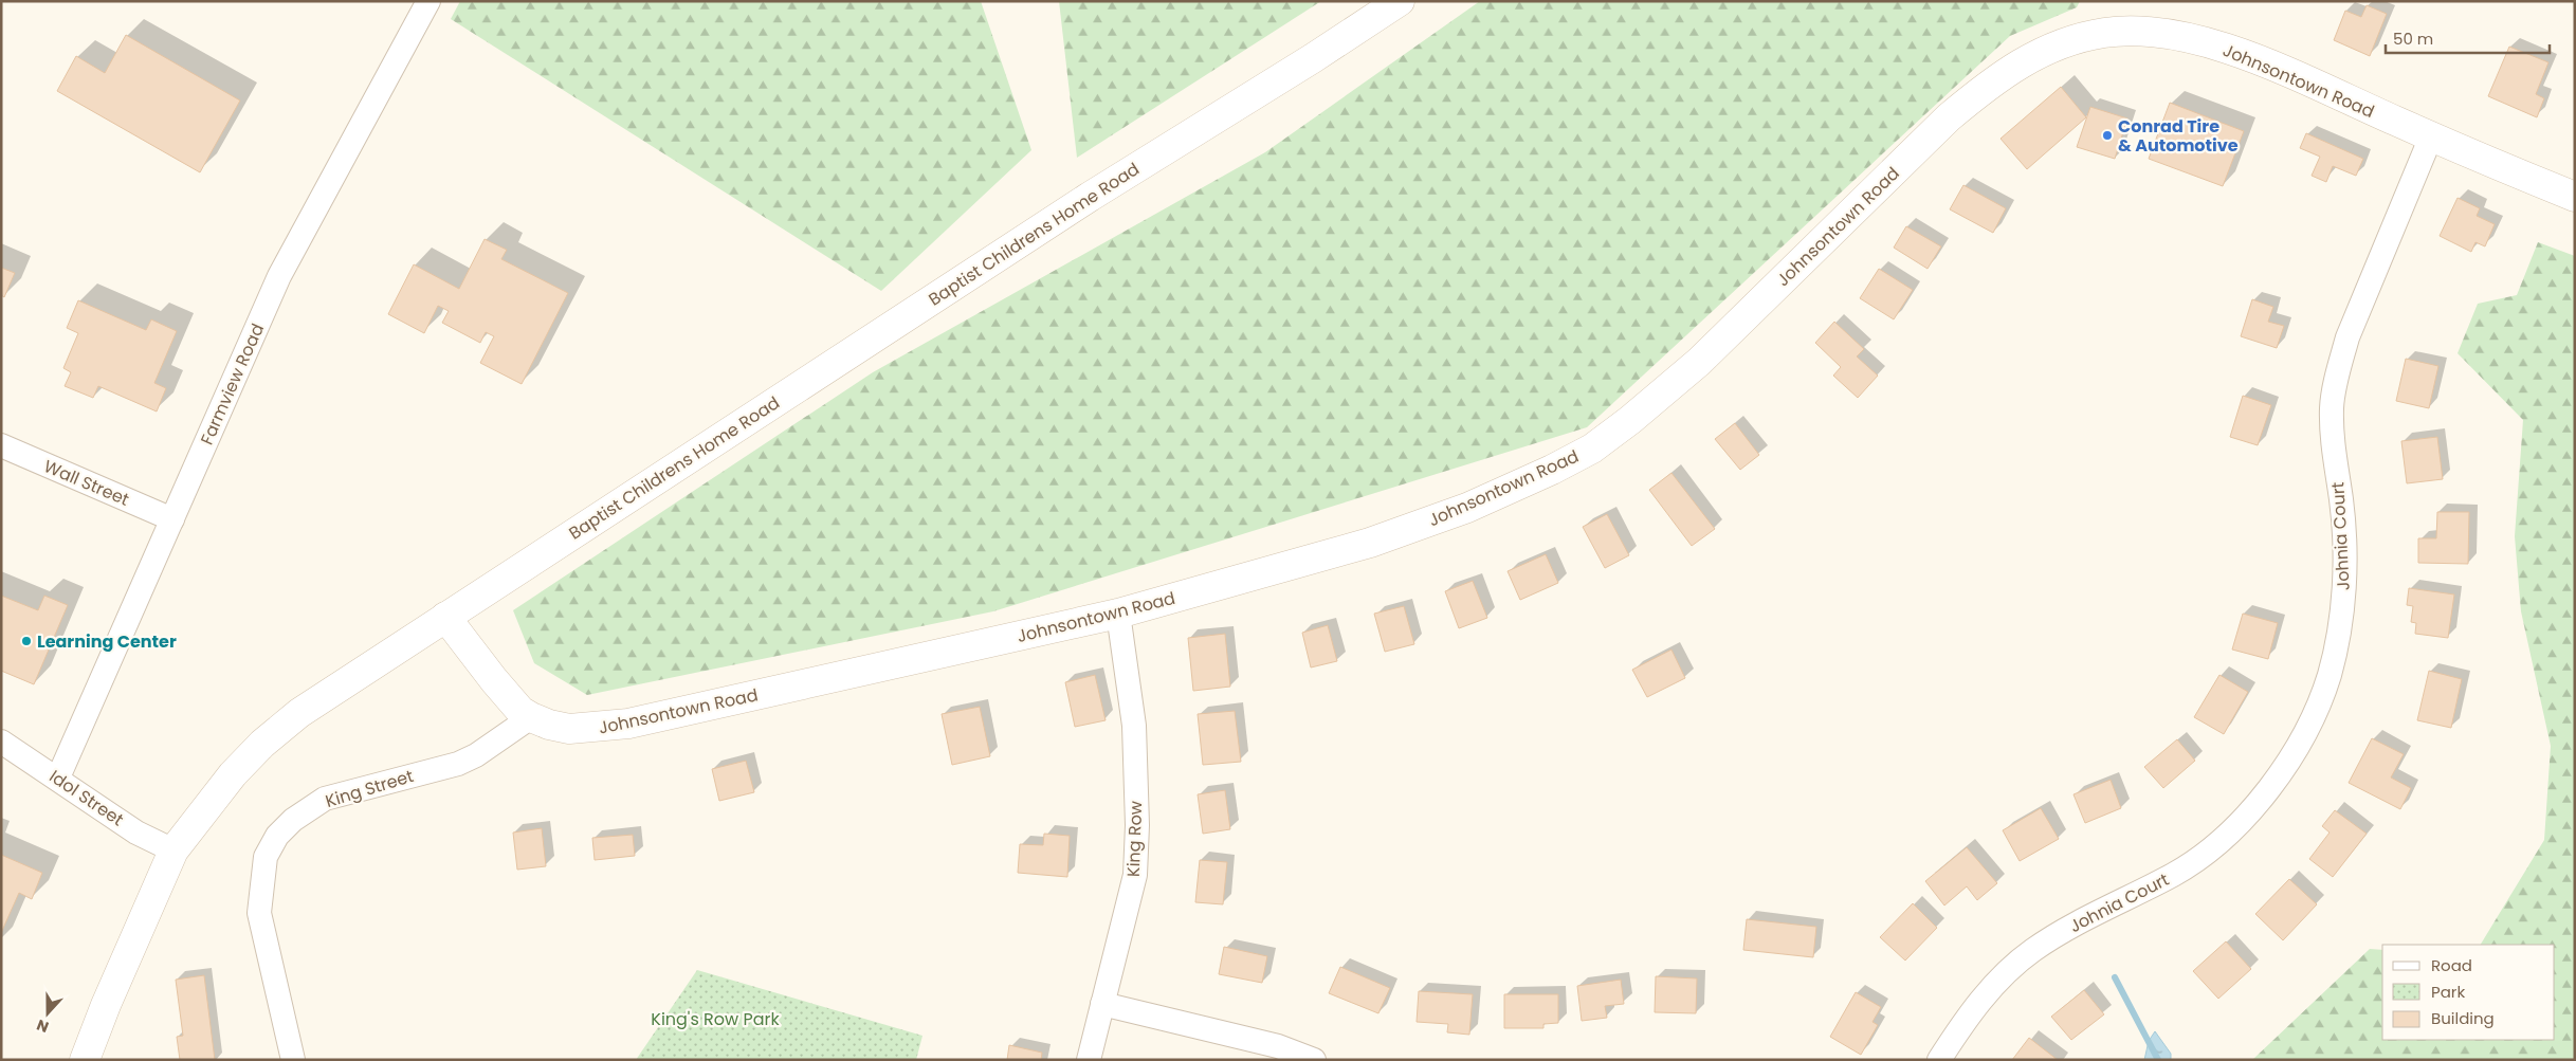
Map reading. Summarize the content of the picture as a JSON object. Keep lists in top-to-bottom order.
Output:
{
  "streets": {
    "street": [
      "Johnsontown Road",
      "Baptist Childrens Home Road",
      "Farmview Road",
      "Wall Street",
      "Johnia Court",
      "King Street",
      "Idol Street",
      "King Row"
    ]
  },
  "crossings": [
    ["Johnsontown Road", "Baptist Childrens Home Road"],
    ["Johnsontown Road", "Johnia Court"],
    ["Johnsontown Road", "King Street"],
    ["Johnsontown Road", "King Row"],
    ["Baptist Childrens Home Road", "Idol Street"],
    ["Farmview Road", "Wall Street"],
    ["Farmview Road", "Idol Street"]
  ],
  "parks": ["King's Row Park"],
  "places": ["Conrad Tire & Automotive", "Learning Center"],
  "legend": ["Road", "Park", "Building"],
  "scale_bar": "50 m",
  "north": "bottom"
}
